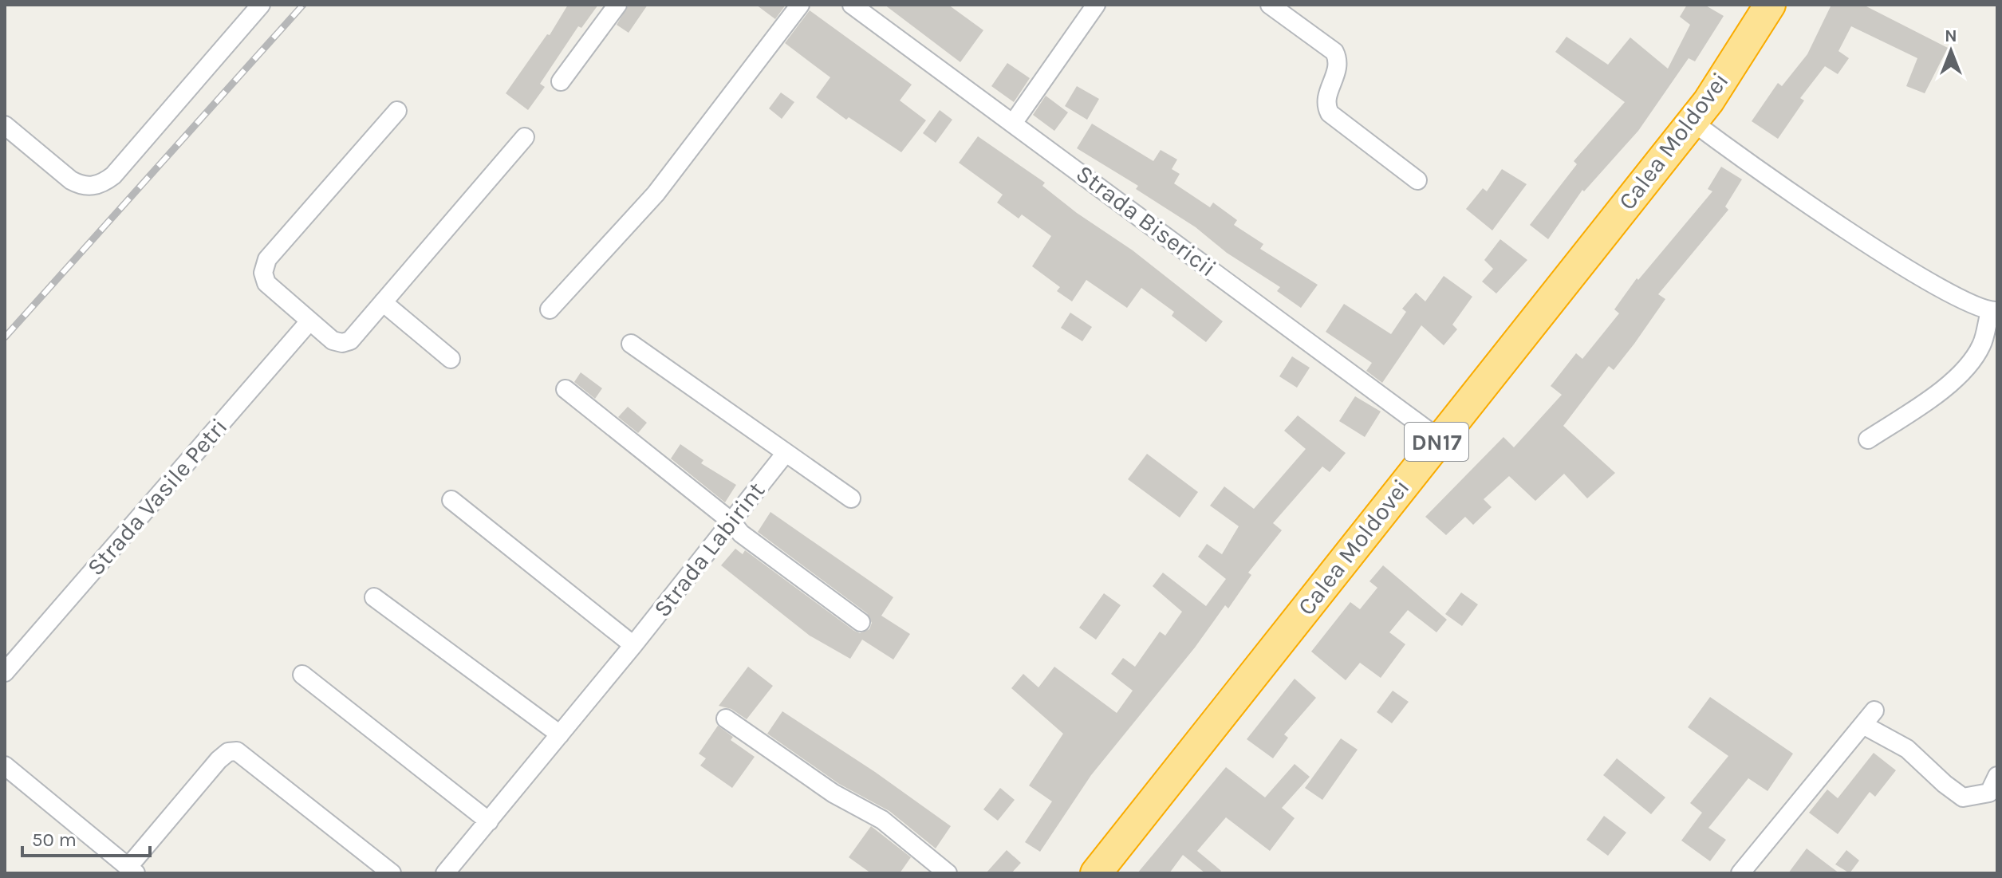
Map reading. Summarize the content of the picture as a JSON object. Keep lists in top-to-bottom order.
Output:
{
  "streets": {
    "highway": ["Calea Moldovei", "DN17"],
    "street": ["Strada Bisericii", "Strada Vasile Petri", "Strada Labirint"]
  },
  "crossings": [
    ["Calea Moldovei", "Strada Bisericii"]
  ],
  "scale_bar": "50 m",
  "north": "top"
}
